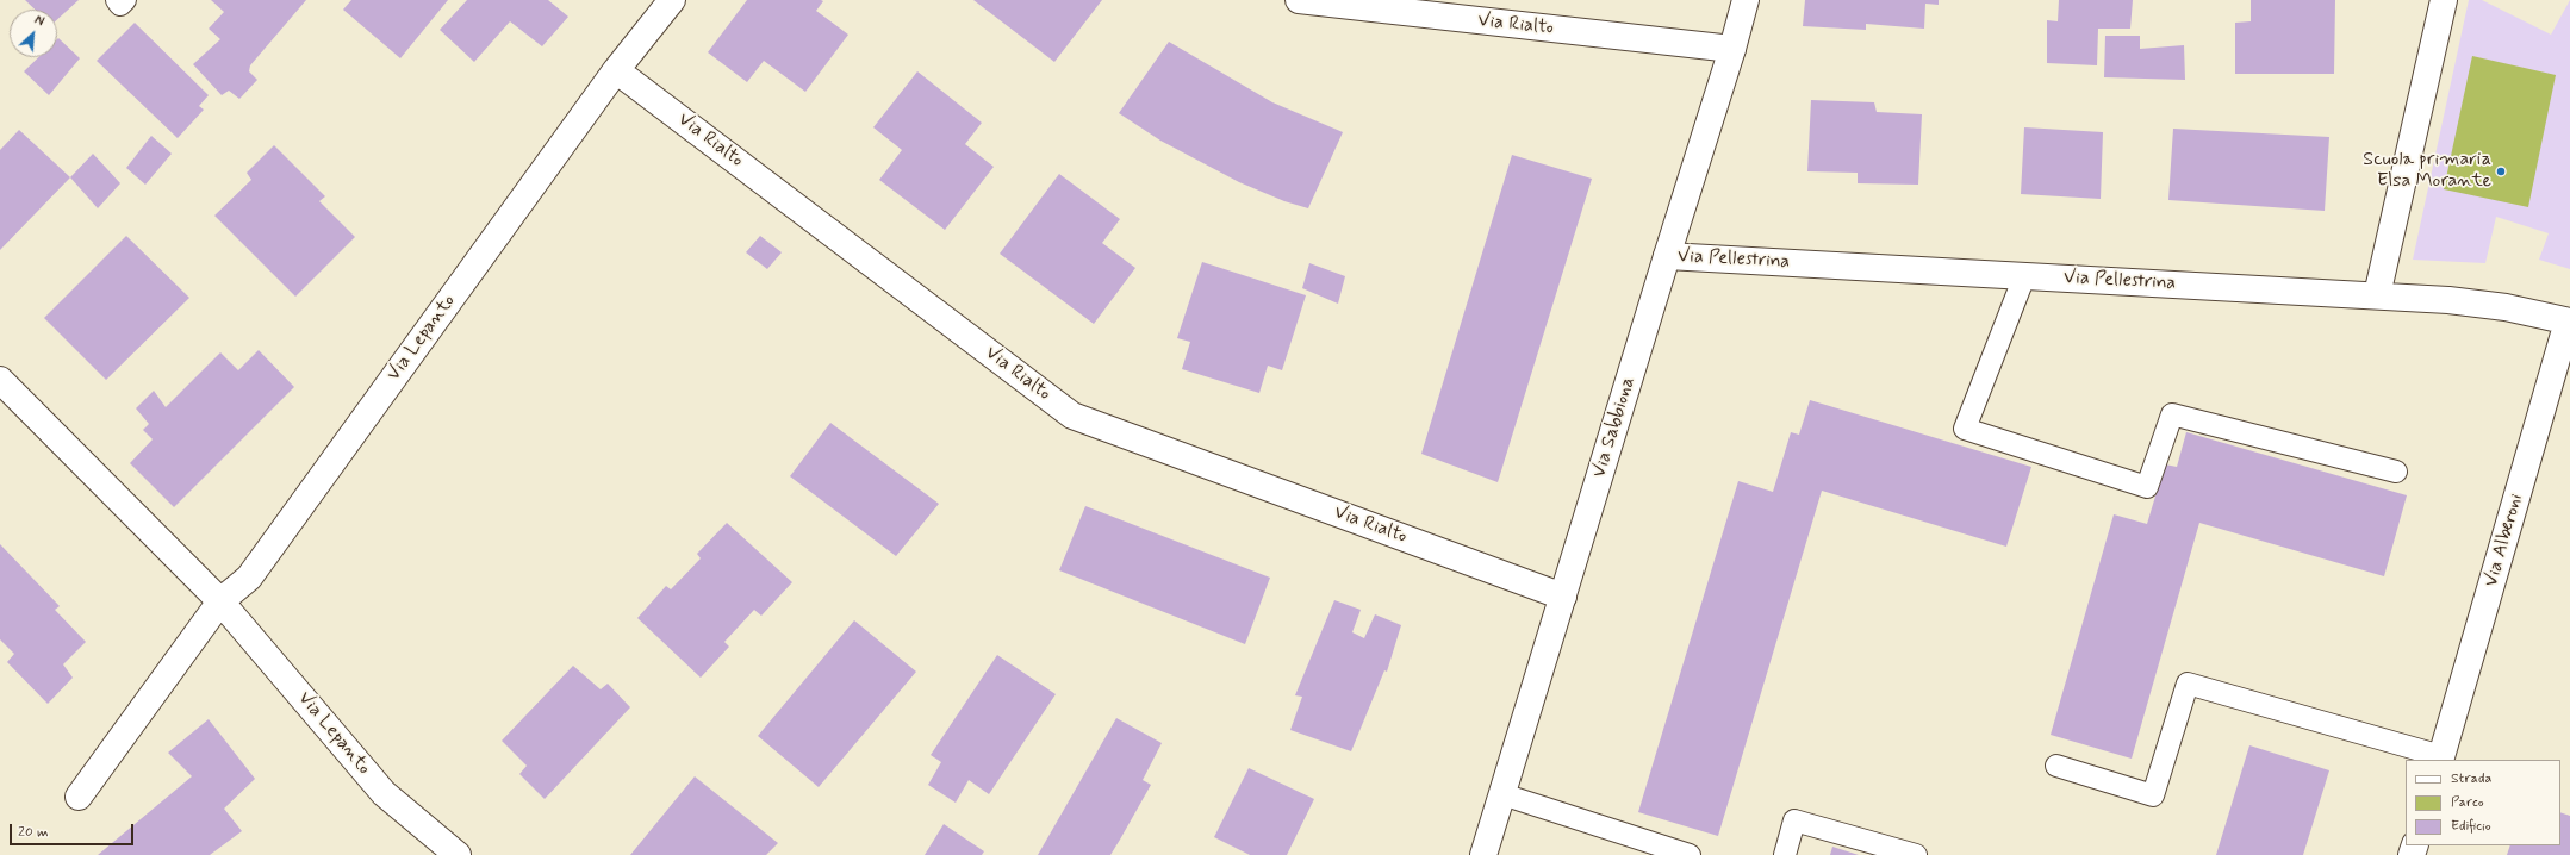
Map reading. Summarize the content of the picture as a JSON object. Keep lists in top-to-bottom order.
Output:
{
  "streets": {
    "street": [
      "Via Rialto",
      "Via Pellestrina",
      "Via Lepanto",
      "Via Sabbiona",
      "Via Alberoni"
    ]
  },
  "crossings": [
    ["Via Rialto", "Via Lepanto"],
    ["Via Rialto", "Via Sabbiona"],
    ["Via Pellestrina", "Via Sabbiona"],
    ["Via Pellestrina", "Via Alberoni"]
  ],
  "places": ["Scuola primaria Elsa Morante"],
  "legend": ["Strada", "Parco", "Edificio"],
  "scale_bar": "20 m",
  "north": "top right"
}
